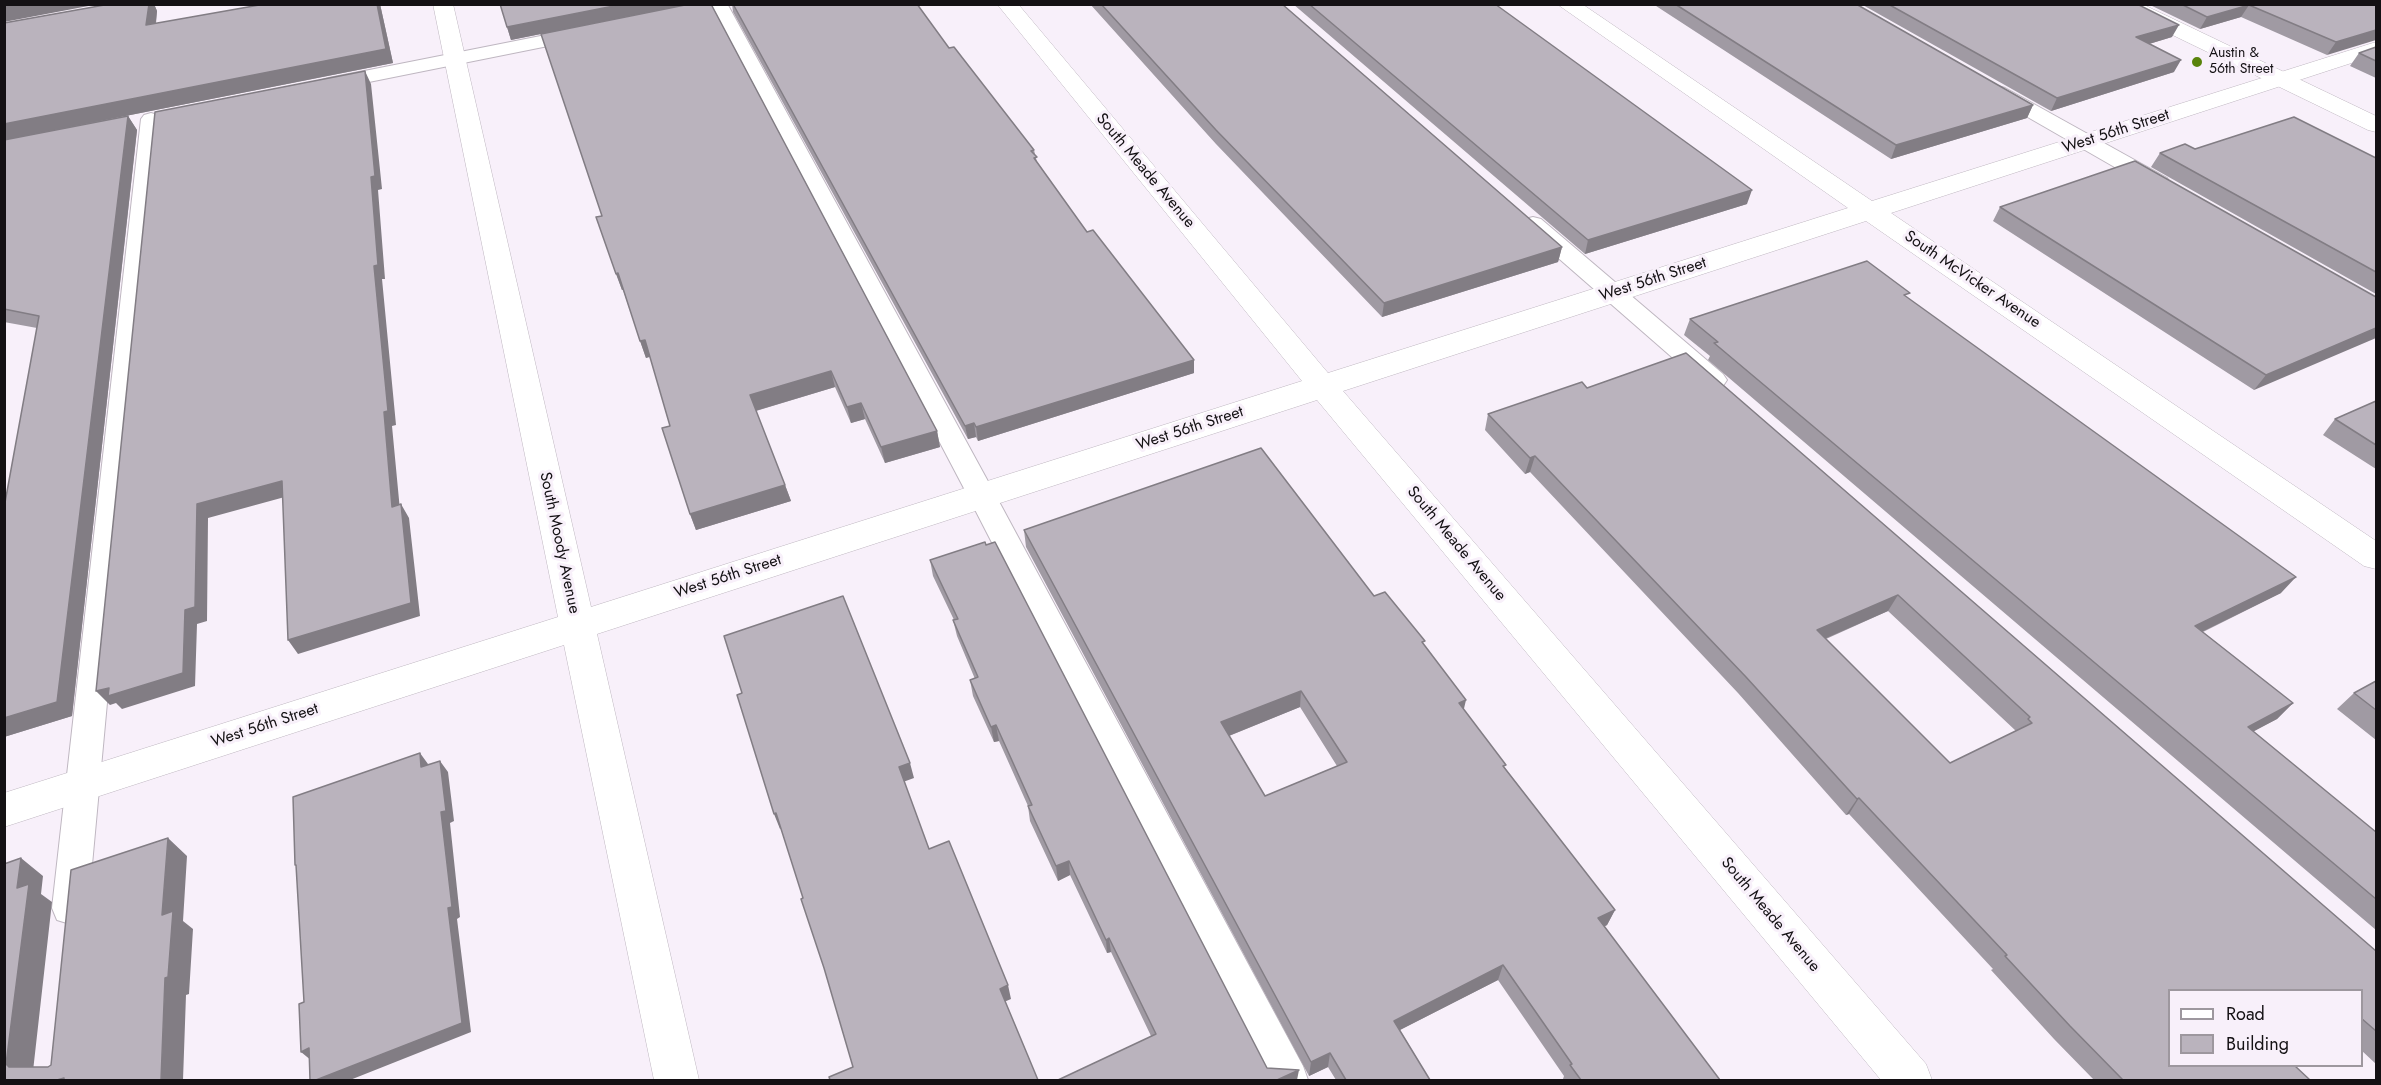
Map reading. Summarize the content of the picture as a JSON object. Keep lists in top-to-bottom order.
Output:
{
  "streets": {
    "street": [
      "West 56th Street",
      "South Meade Avenue",
      "South McVicker Avenue",
      "South Moody Avenue"
    ]
  },
  "crossings": [
    ["West 56th Street", "South Meade Avenue"],
    ["West 56th Street", "South McVicker Avenue"],
    ["West 56th Street", "South Moody Avenue"]
  ],
  "places": ["Austin & 56th Street"],
  "legend": ["Road", "Building"]
}
